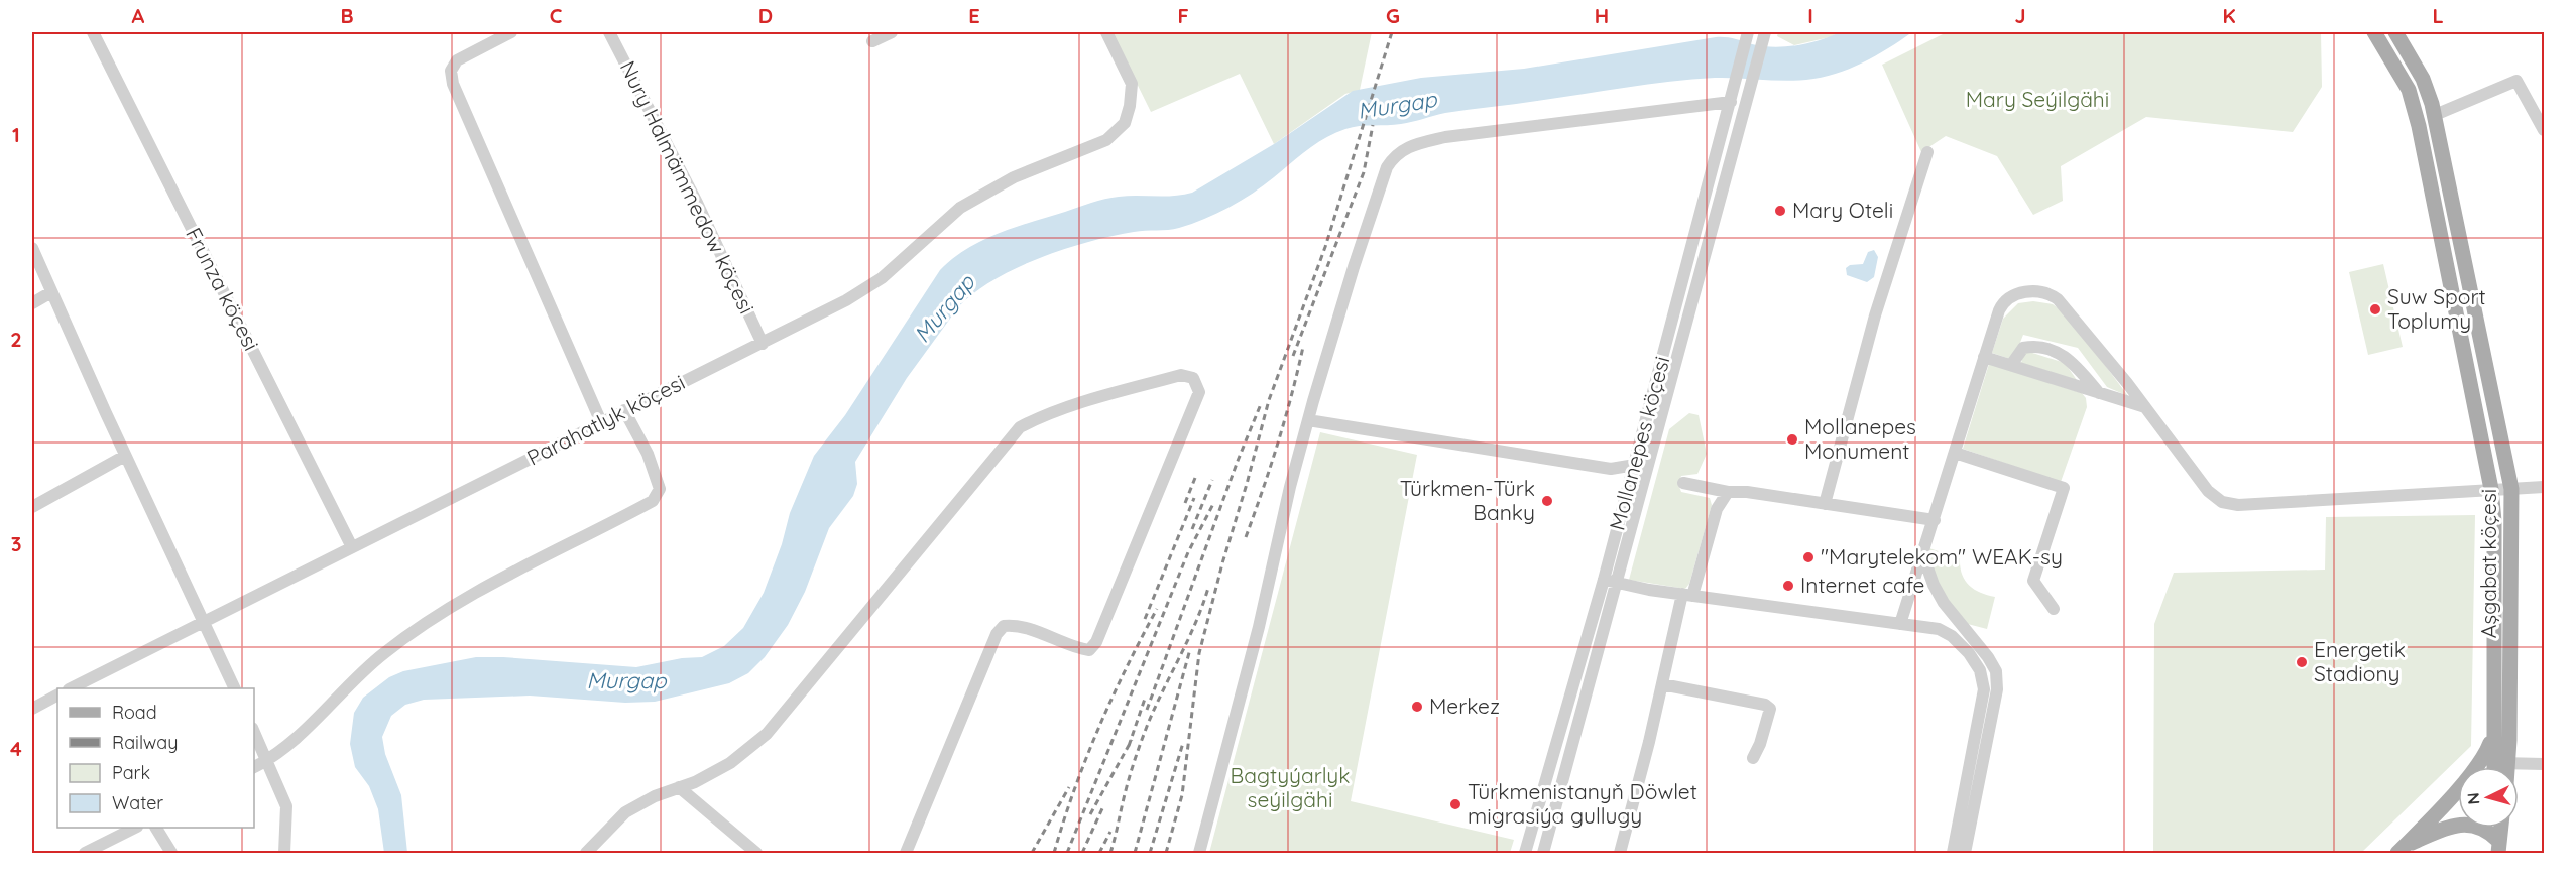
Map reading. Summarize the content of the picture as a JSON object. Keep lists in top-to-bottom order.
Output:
{
  "streets": {
    "main road": ["Aşgabat köçesi"],
    "street": [
      "Nury Halmämmedow köçesi",
      "Frunza köçesi",
      "Parahatlyk köçesi",
      "Mollanepes köçesi"
    ]
  },
  "crossings": [
    ["Nury Halmämmedow köçesi", "Parahatlyk köçesi"],
    ["Frunza köçesi", "Parahatlyk köçesi"]
  ],
  "water": ["Murgap"],
  "parks": ["Mary Seýilgähi", "Bagtyýarlyk seýilgähi"],
  "places": [
    "Mary Oteli",
    "Suw Sport Toplumy",
    "Mollanepes Monument",
    "Türkmen-Türk Banky",
    "\"Marytelekom\" WEAK-sy",
    "Internet cafe",
    "Energetik Stadiony",
    "Merkez",
    "Türkmenistanyň Döwlet migrasiýa gullugy"
  ],
  "legend": [
    "Road",
    "Railway",
    "Park",
    "Water"
  ],
  "north": "left",
  "grid": {
    "columns": [
      "A",
      "B",
      "C",
      "D",
      "E",
      "F",
      "G",
      "H",
      "I",
      "J",
      "K",
      "L"
    ],
    "rows": [
      "1",
      "2",
      "3",
      "4"
    ]
  }
}
